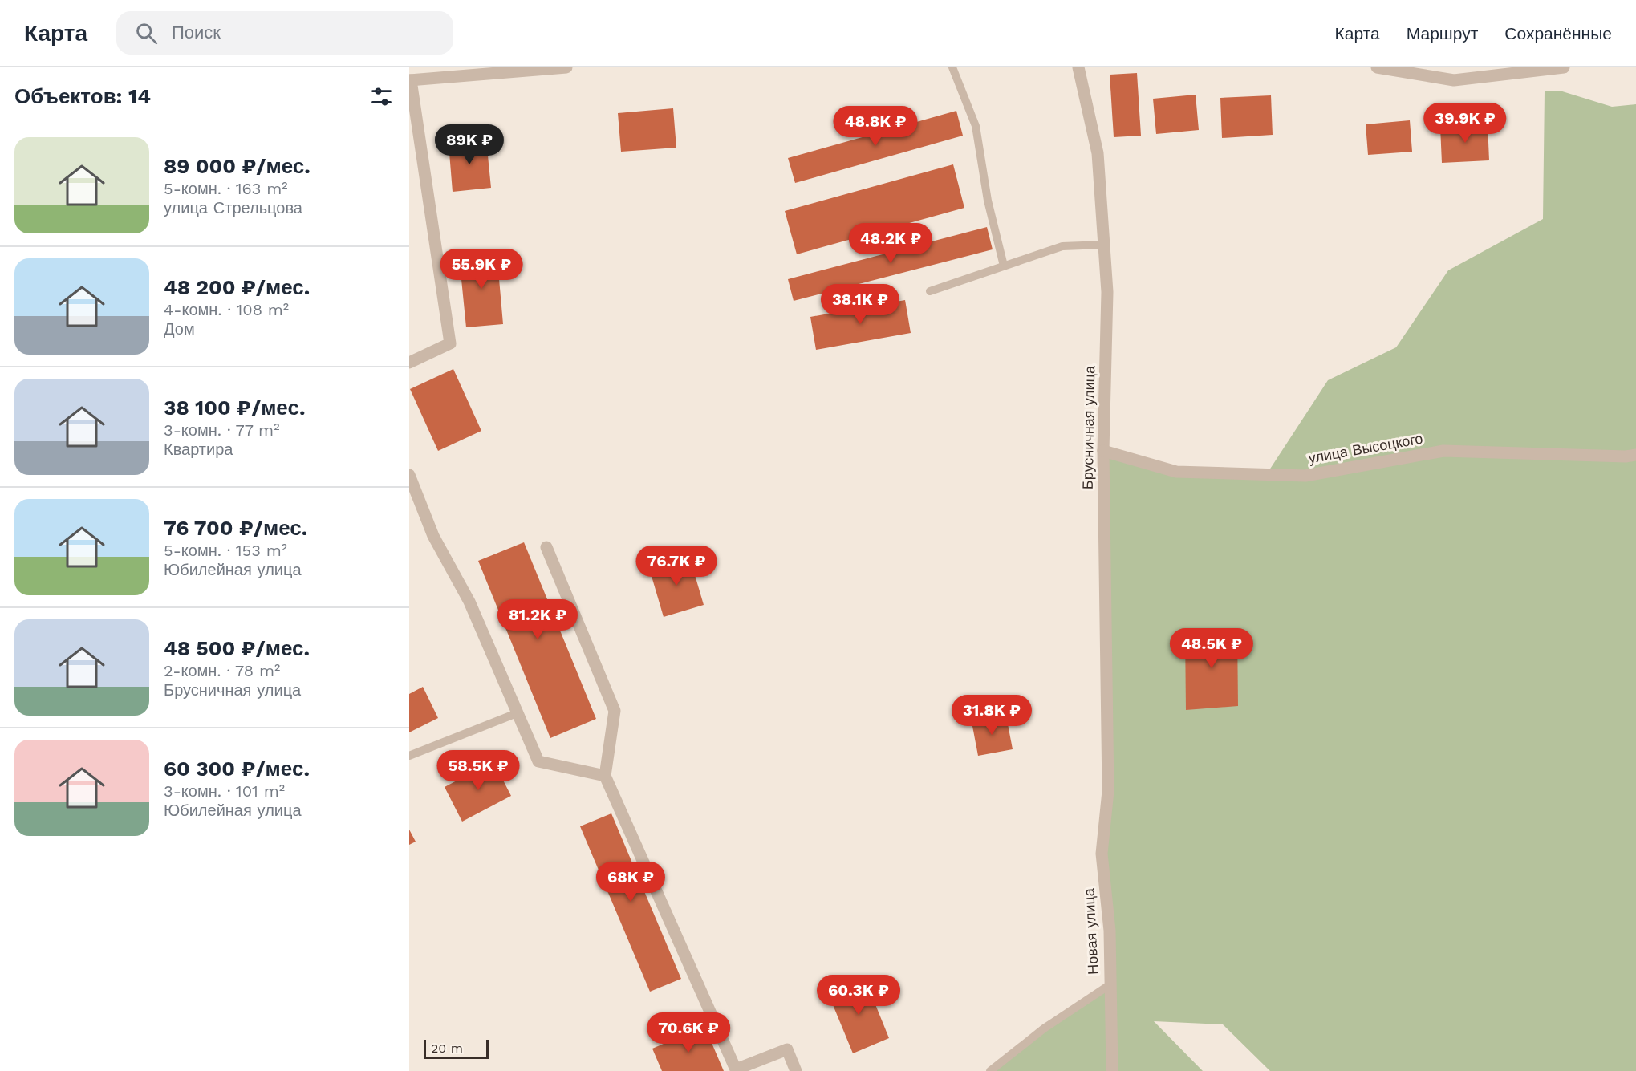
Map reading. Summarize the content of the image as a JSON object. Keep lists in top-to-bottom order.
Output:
{
  "streets": {
    "street": ["Брусничная улица", "улица Высоцкого", "Новая улица"]
  },
  "crossings": [
    ["Брусничная улица", "улица Высоцкого"],
    ["Брусничная улица", "Новая улица"]
  ],
  "scale_bar": "20 m",
  "page": {
    "header": "Карта",
    "search": "Поиск",
    "nav": ["Карта", "Маршрут", "Сохранённые"],
    "heading": "Объектов: 14",
    "price": [
      "39.9K ₽",
      "48.8K ₽",
      "89K ₽",
      "48.2K ₽",
      "55.9K ₽",
      "38.1K ₽",
      "76.7K ₽",
      "81.2K ₽",
      "48.5K ₽",
      "31.8K ₽",
      "58.5K ₽",
      "68K ₽",
      "60.3K ₽",
      "70.6K ₽"
    ],
    "list": [
      {
        "name": "89 000 ₽/мес.",
        "note": "5-комн. · 163 m² · улица Стрельцова"
      },
      {
        "name": "48 200 ₽/мес.",
        "note": "4-комн. · 108 m² · Дом"
      },
      {
        "name": "38 100 ₽/мес.",
        "note": "3-комн. · 77 m² · Квартира"
      },
      {
        "name": "76 700 ₽/мес.",
        "note": "5-комн. · 153 m² · Юбилейная улица"
      },
      {
        "name": "48 500 ₽/мес.",
        "note": "2-комн. · 78 m² · Брусничная улица"
      },
      {
        "name": "60 300 ₽/мес.",
        "note": "3-комн. · 101 m² · Юбилейная улица"
      }
    ],
    "scale": "20 m"
  }
}
